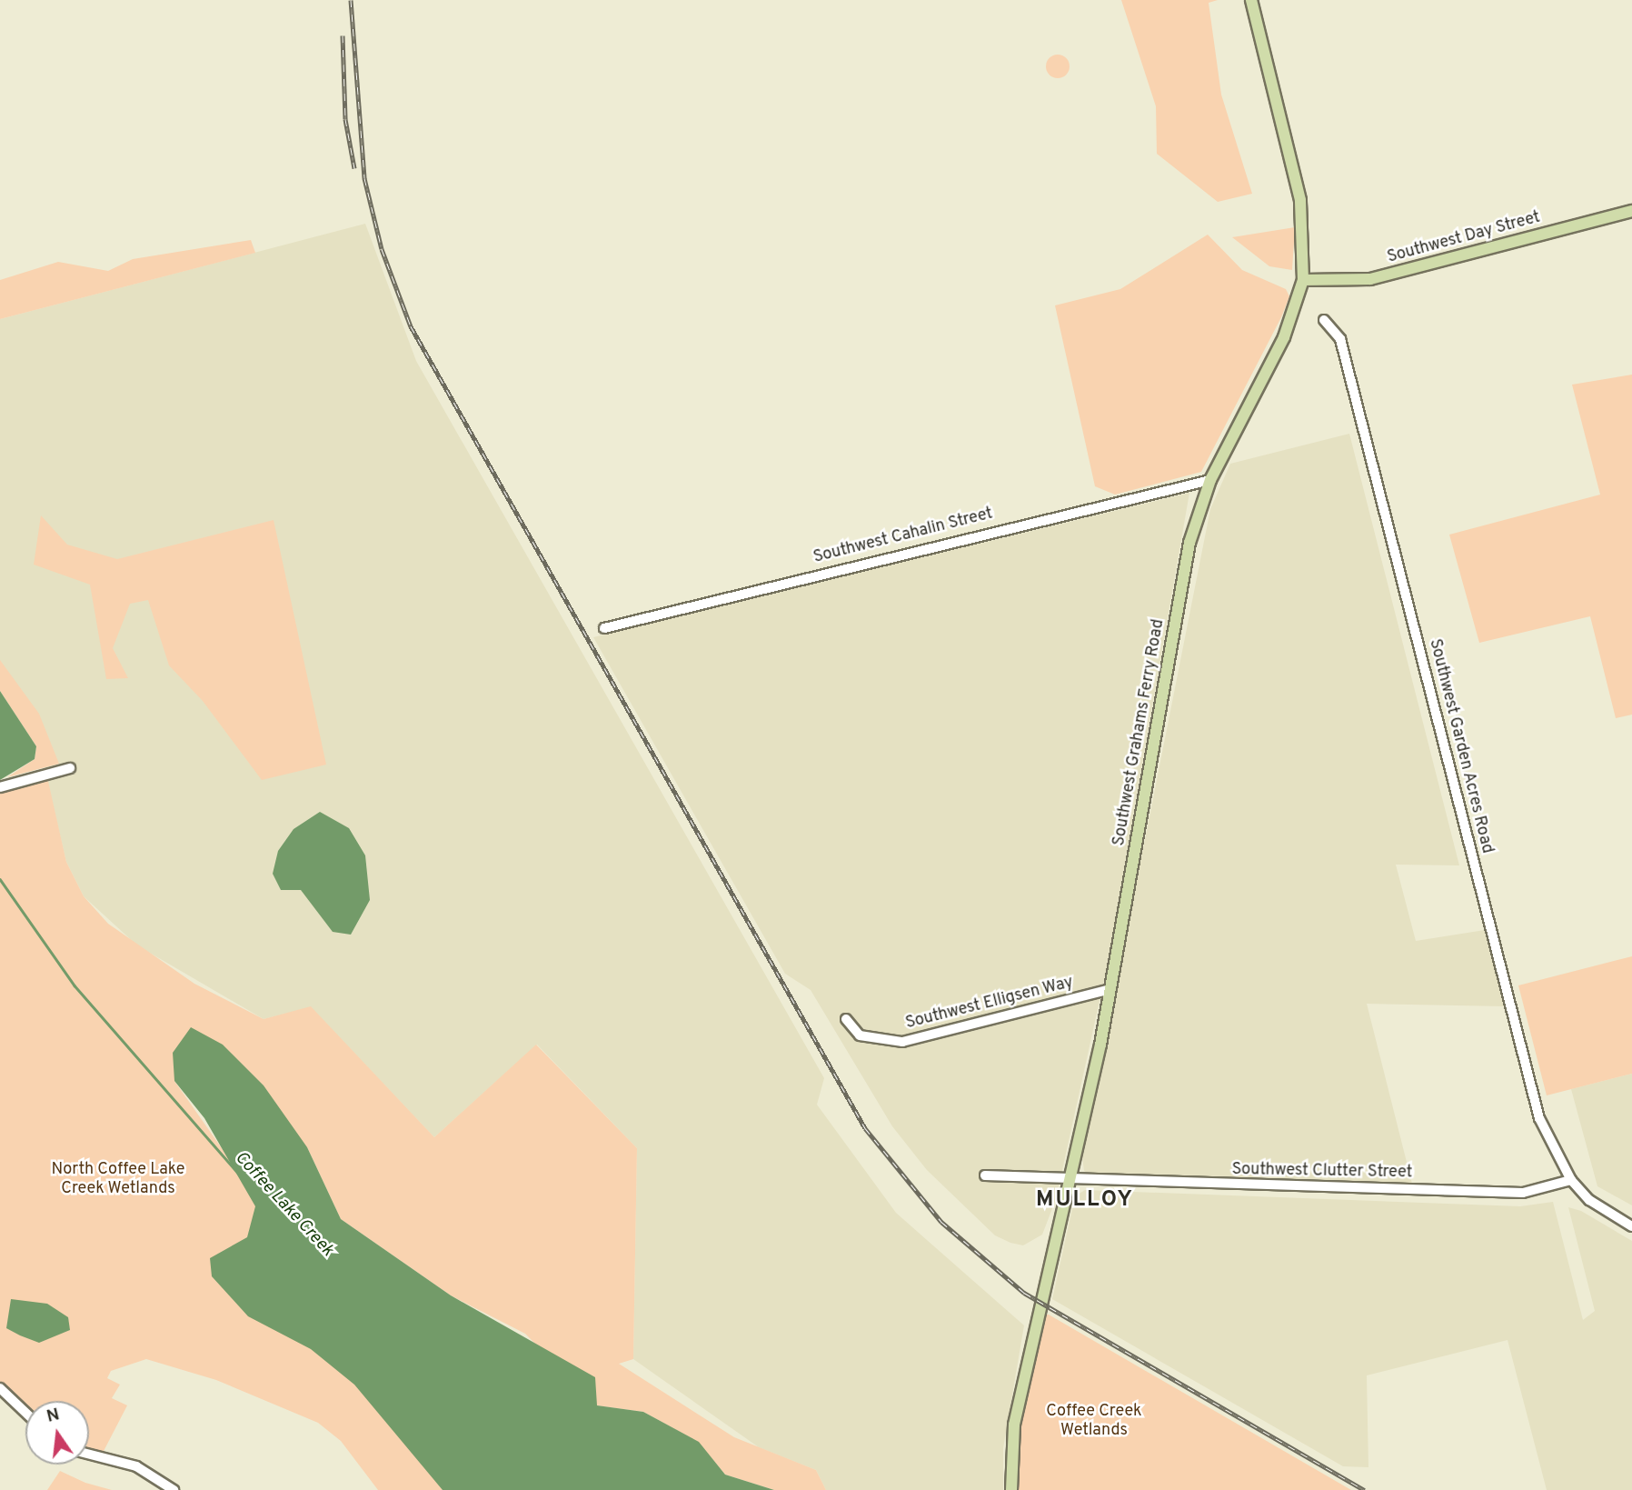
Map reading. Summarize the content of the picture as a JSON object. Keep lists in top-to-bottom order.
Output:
{
  "streets": {
    "main road": ["Southwest Day Street", "Southwest Grahams Ferry Road"],
    "street": [
      "Southwest Cahalin Street",
      "Southwest Garden Acres Road",
      "Southwest Elligsen Way",
      "Southwest Clutter Street"
    ]
  },
  "crossings": [
    ["Southwest Day Street", "Southwest Grahams Ferry Road"],
    ["Southwest Cahalin Street", "Southwest Grahams Ferry Road"],
    ["Southwest Grahams Ferry Road", "Southwest Elligsen Way"],
    ["Southwest Grahams Ferry Road", "Southwest Clutter Street"],
    ["Southwest Garden Acres Road", "Southwest Clutter Street"]
  ],
  "districts": ["MULLOY"],
  "water": ["Coffee Lake Creek"],
  "parks": ["North Coffee Lake Creek Wetlands", "Coffee Creek Wetlands"],
  "north": "top"
}
